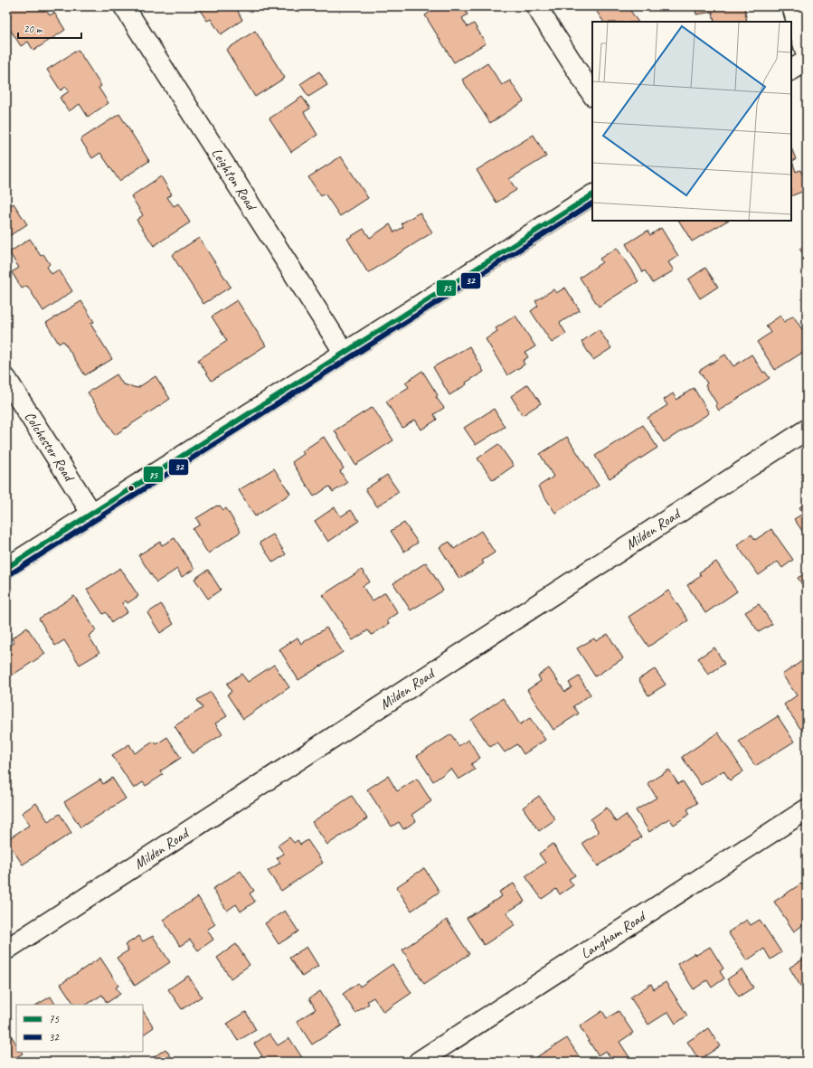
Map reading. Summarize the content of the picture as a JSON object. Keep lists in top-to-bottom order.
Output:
{
  "streets": {
    "street": [
      "Leighton Road",
      "Colchester Road",
      "Milden Road",
      "Langham Road"
    ]
  },
  "lines": ["transit line 75", "transit line 32"],
  "legend": ["75", "32"],
  "scale_bar": "20 m"
}
